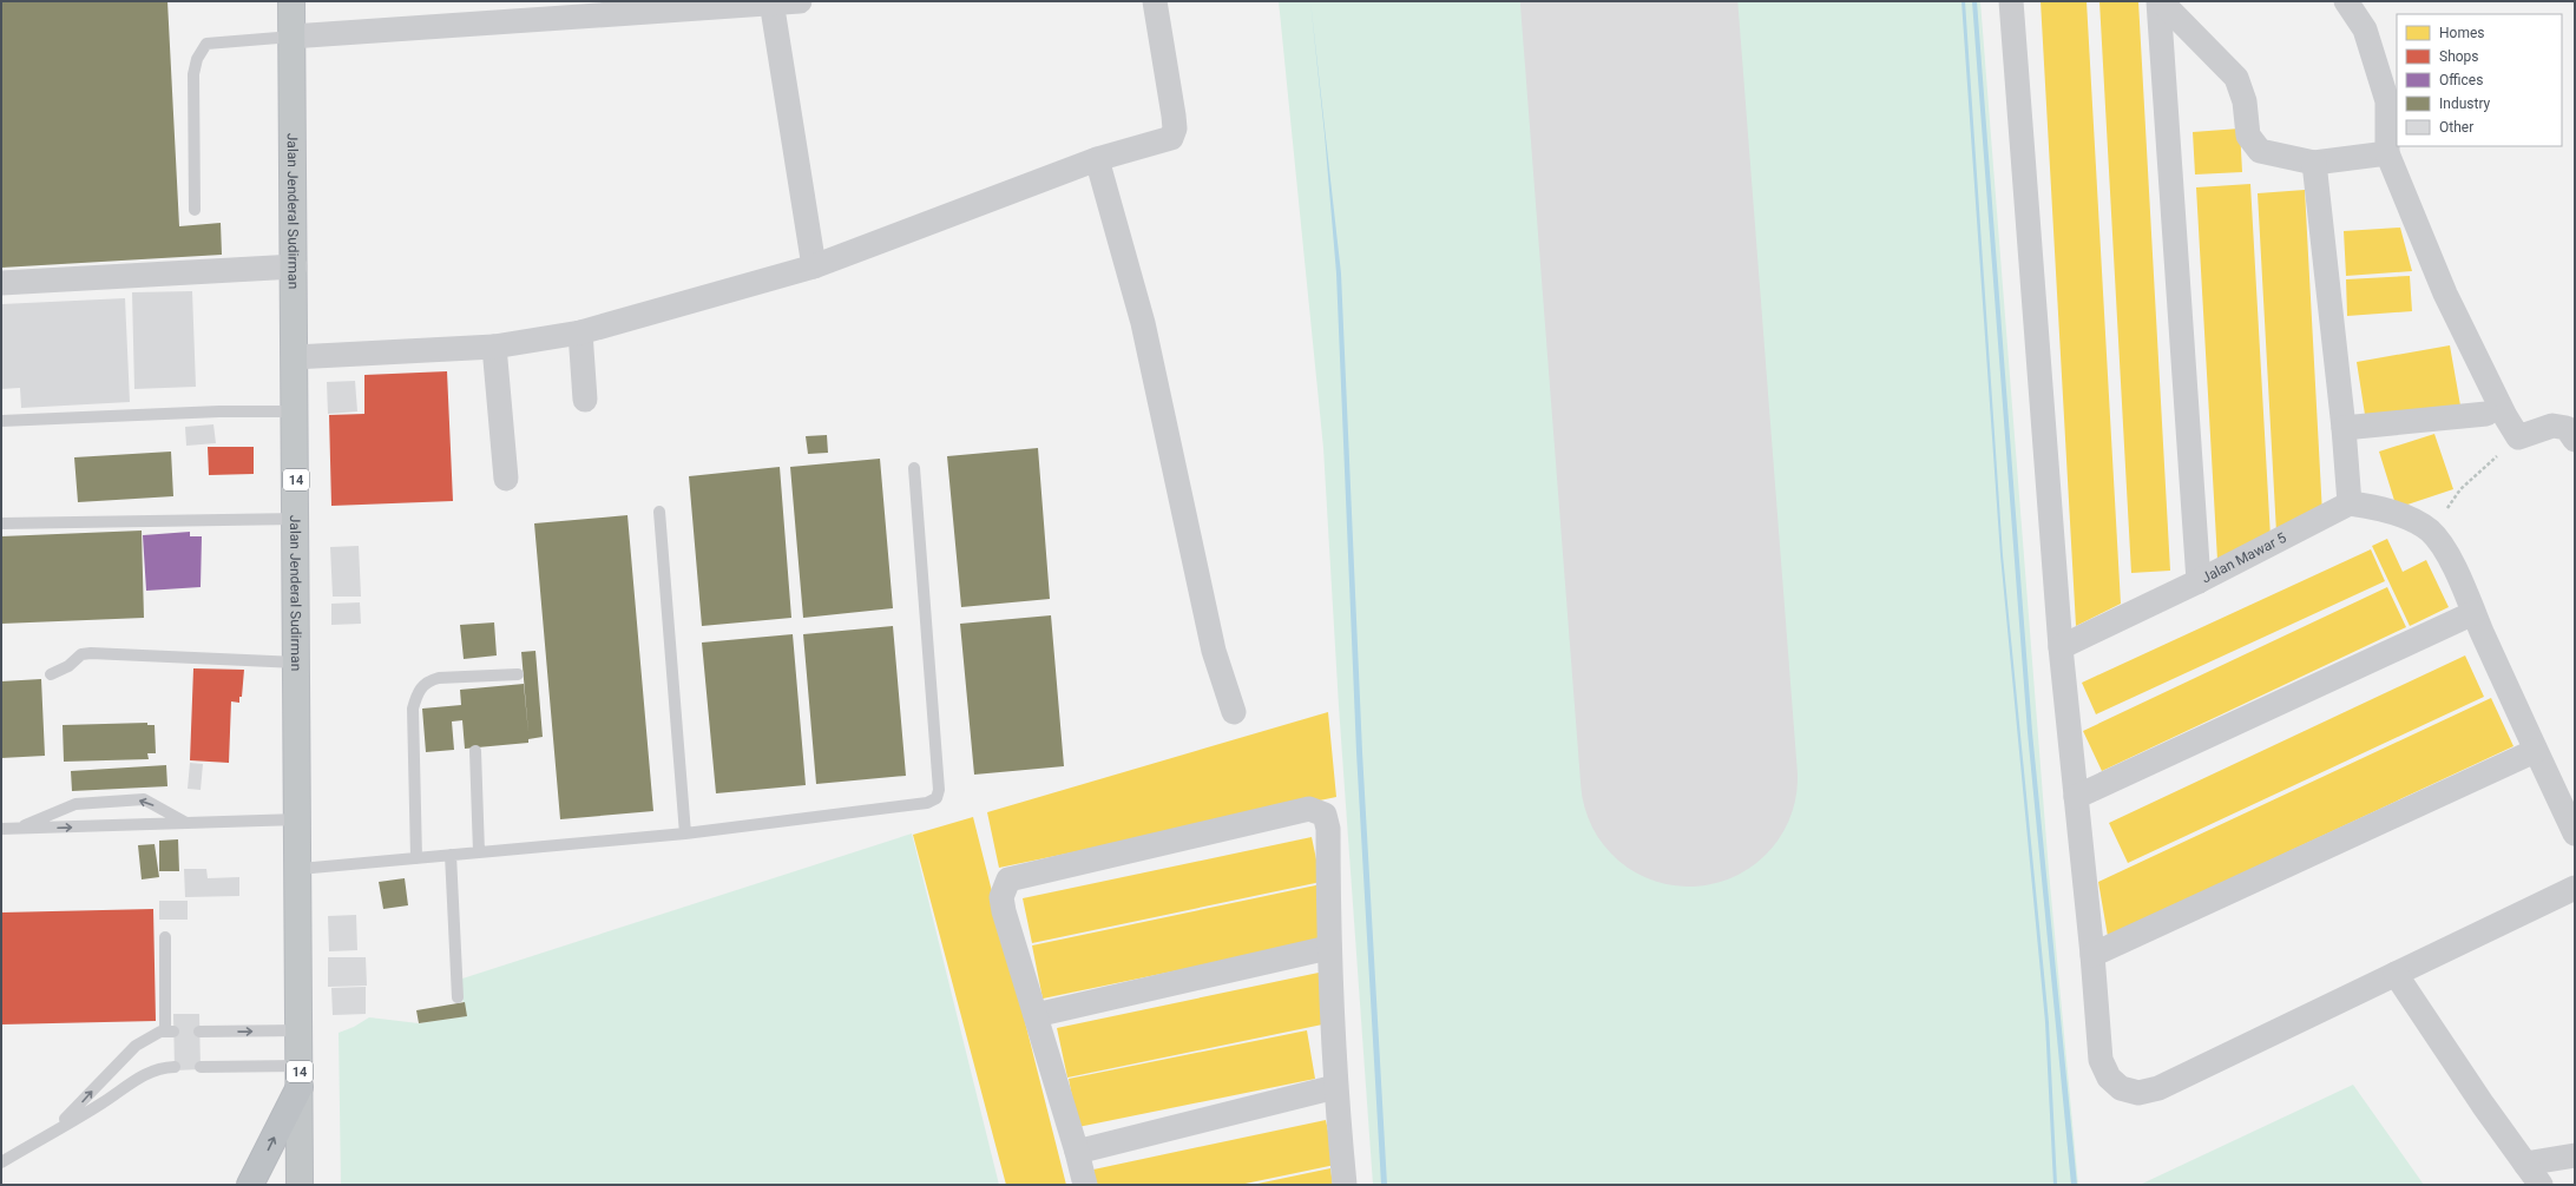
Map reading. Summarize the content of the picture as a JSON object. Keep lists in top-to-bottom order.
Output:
{
  "streets": {
    "highway": ["Jalan Jenderal Sudirman", "14"],
    "street": ["Jalan Mawar 5"]
  },
  "legend": [
    "Homes",
    "Shops",
    "Offices",
    "Industry",
    "Other"
  ]
}
